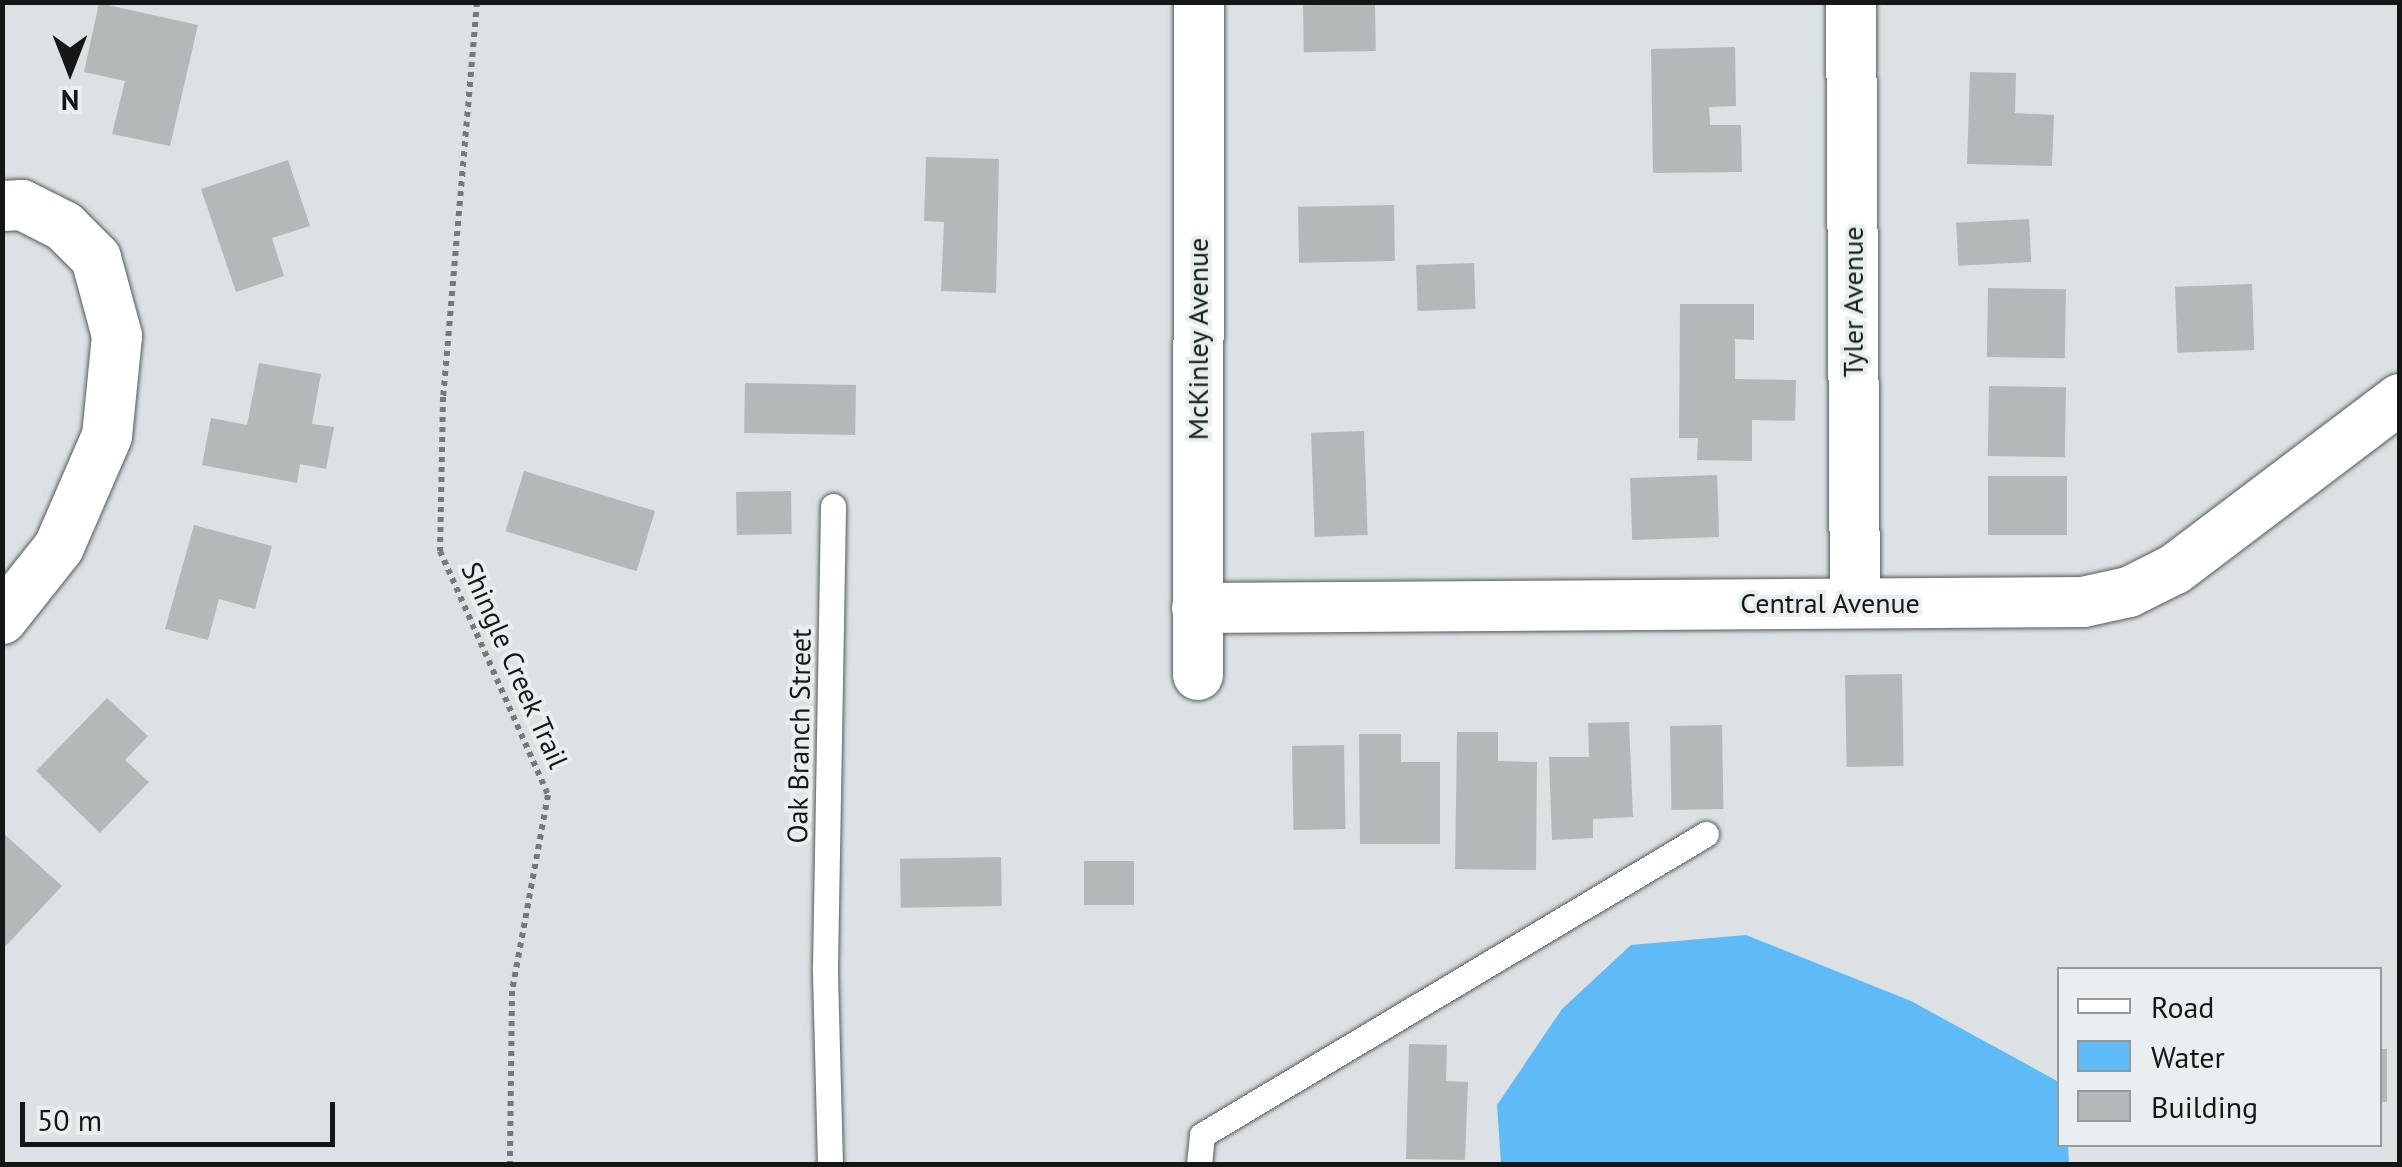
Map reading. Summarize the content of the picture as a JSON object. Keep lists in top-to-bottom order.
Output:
{
  "streets": {
    "street": ["Tyler Avenue", "McKinley Avenue", "Central Avenue"],
    "lane": ["Oak Branch Street"],
    "path": ["Shingle Creek Trail"]
  },
  "crossings": [
    ["Tyler Avenue", "Central Avenue"],
    ["McKinley Avenue", "Central Avenue"]
  ],
  "legend": ["Road", "Water", "Building"],
  "scale_bar": "50 m",
  "north": "bottom"
}
